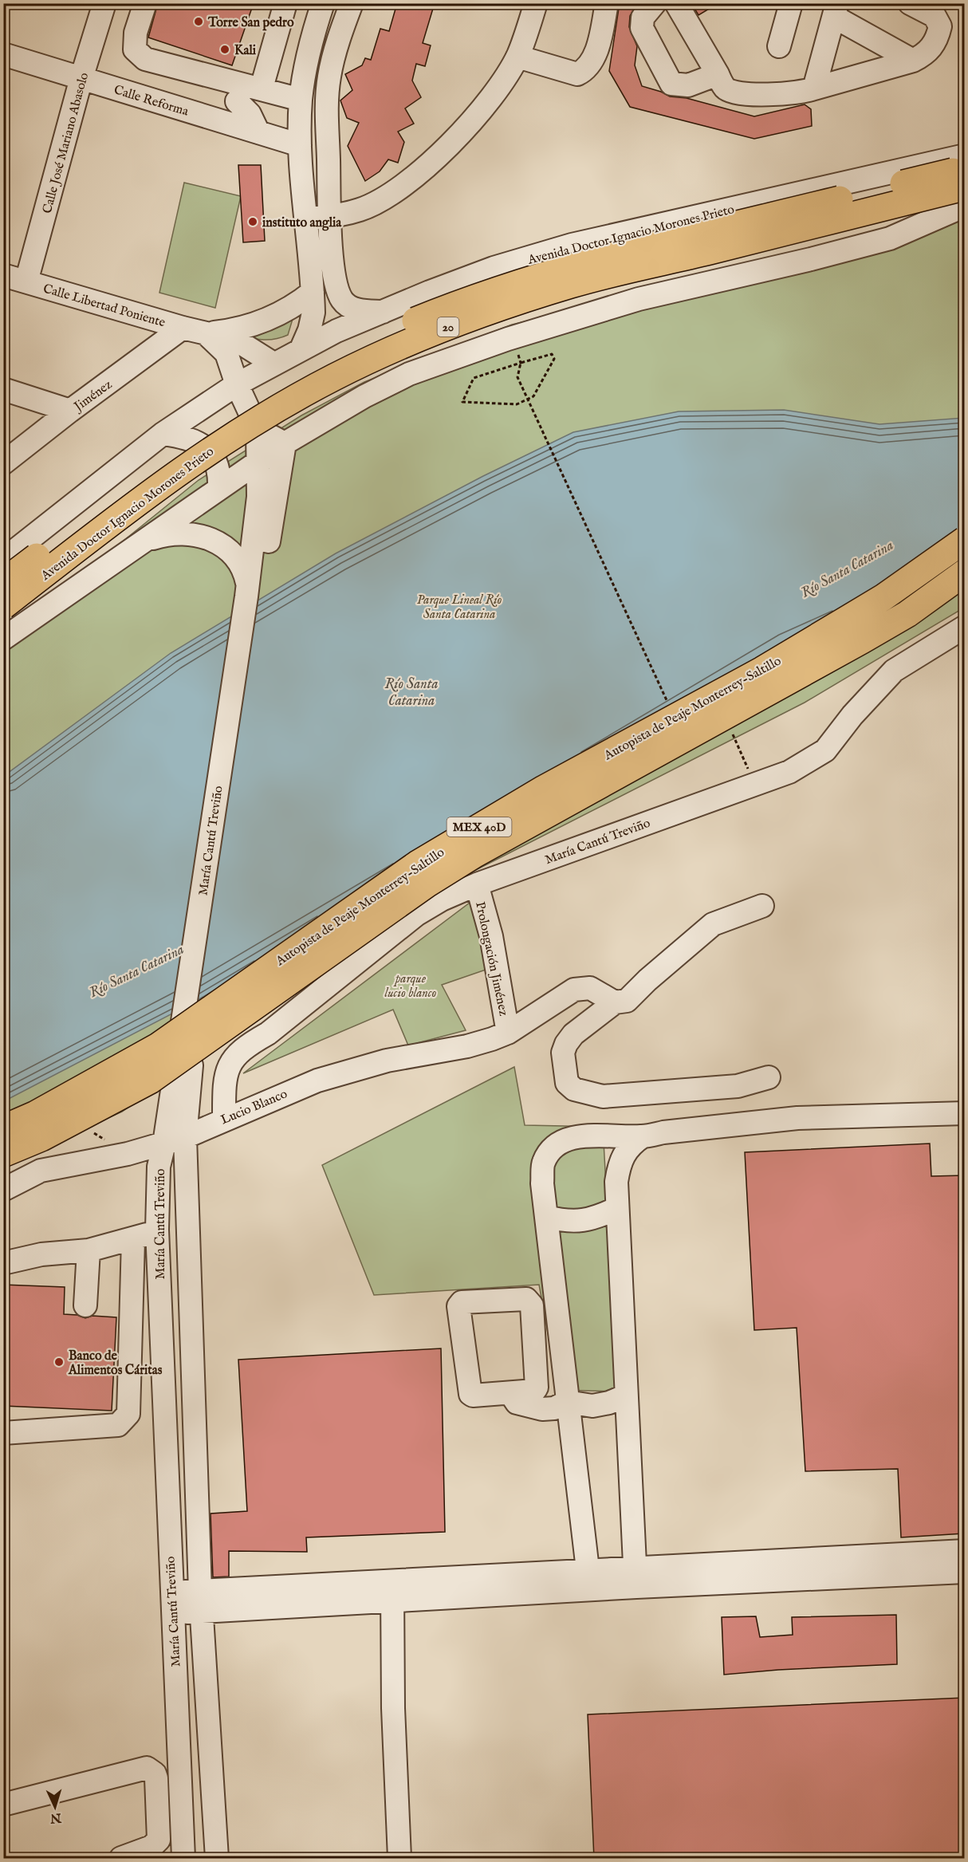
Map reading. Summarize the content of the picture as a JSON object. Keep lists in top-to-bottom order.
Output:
{
  "streets": {
    "main road": [
      "Avenida Doctor Ignacio Morones Prieto",
      "20",
      "Autopista de Peaje Monterrey-Saltillo",
      "MEX 40D"
    ],
    "street": [
      "Calle Reforma",
      "Calle José Mariano Abasolo",
      "Calle Libertad Poniente",
      "Jiménez",
      "María Cantú Treviño",
      "Prolongación Jiménez",
      "Lucio Blanco"
    ]
  },
  "crossings": [
    ["Calle Reforma", "Calle José Mariano Abasolo"],
    ["Calle José Mariano Abasolo", "Calle Libertad Poniente"],
    ["Avenida Doctor Ignacio Morones Prieto", "Calle Libertad Poniente"],
    ["Avenida Doctor Ignacio Morones Prieto", "20"],
    ["Calle Libertad Poniente", "Jiménez"],
    ["María Cantú Treviño", "Prolongación Jiménez"],
    ["María Cantú Treviño", "Lucio Blanco"],
    ["Prolongación Jiménez", "Lucio Blanco"]
  ],
  "water": ["Río Santa Catarina"],
  "parks": ["Parque Lineal Río Santa Catarina", "parque lucio blanco"],
  "places": [
    "Torre San pedro",
    "Kali",
    "instituto anglia",
    "Banco de Alimentos Cáritas"
  ],
  "north": "bottom"
}
